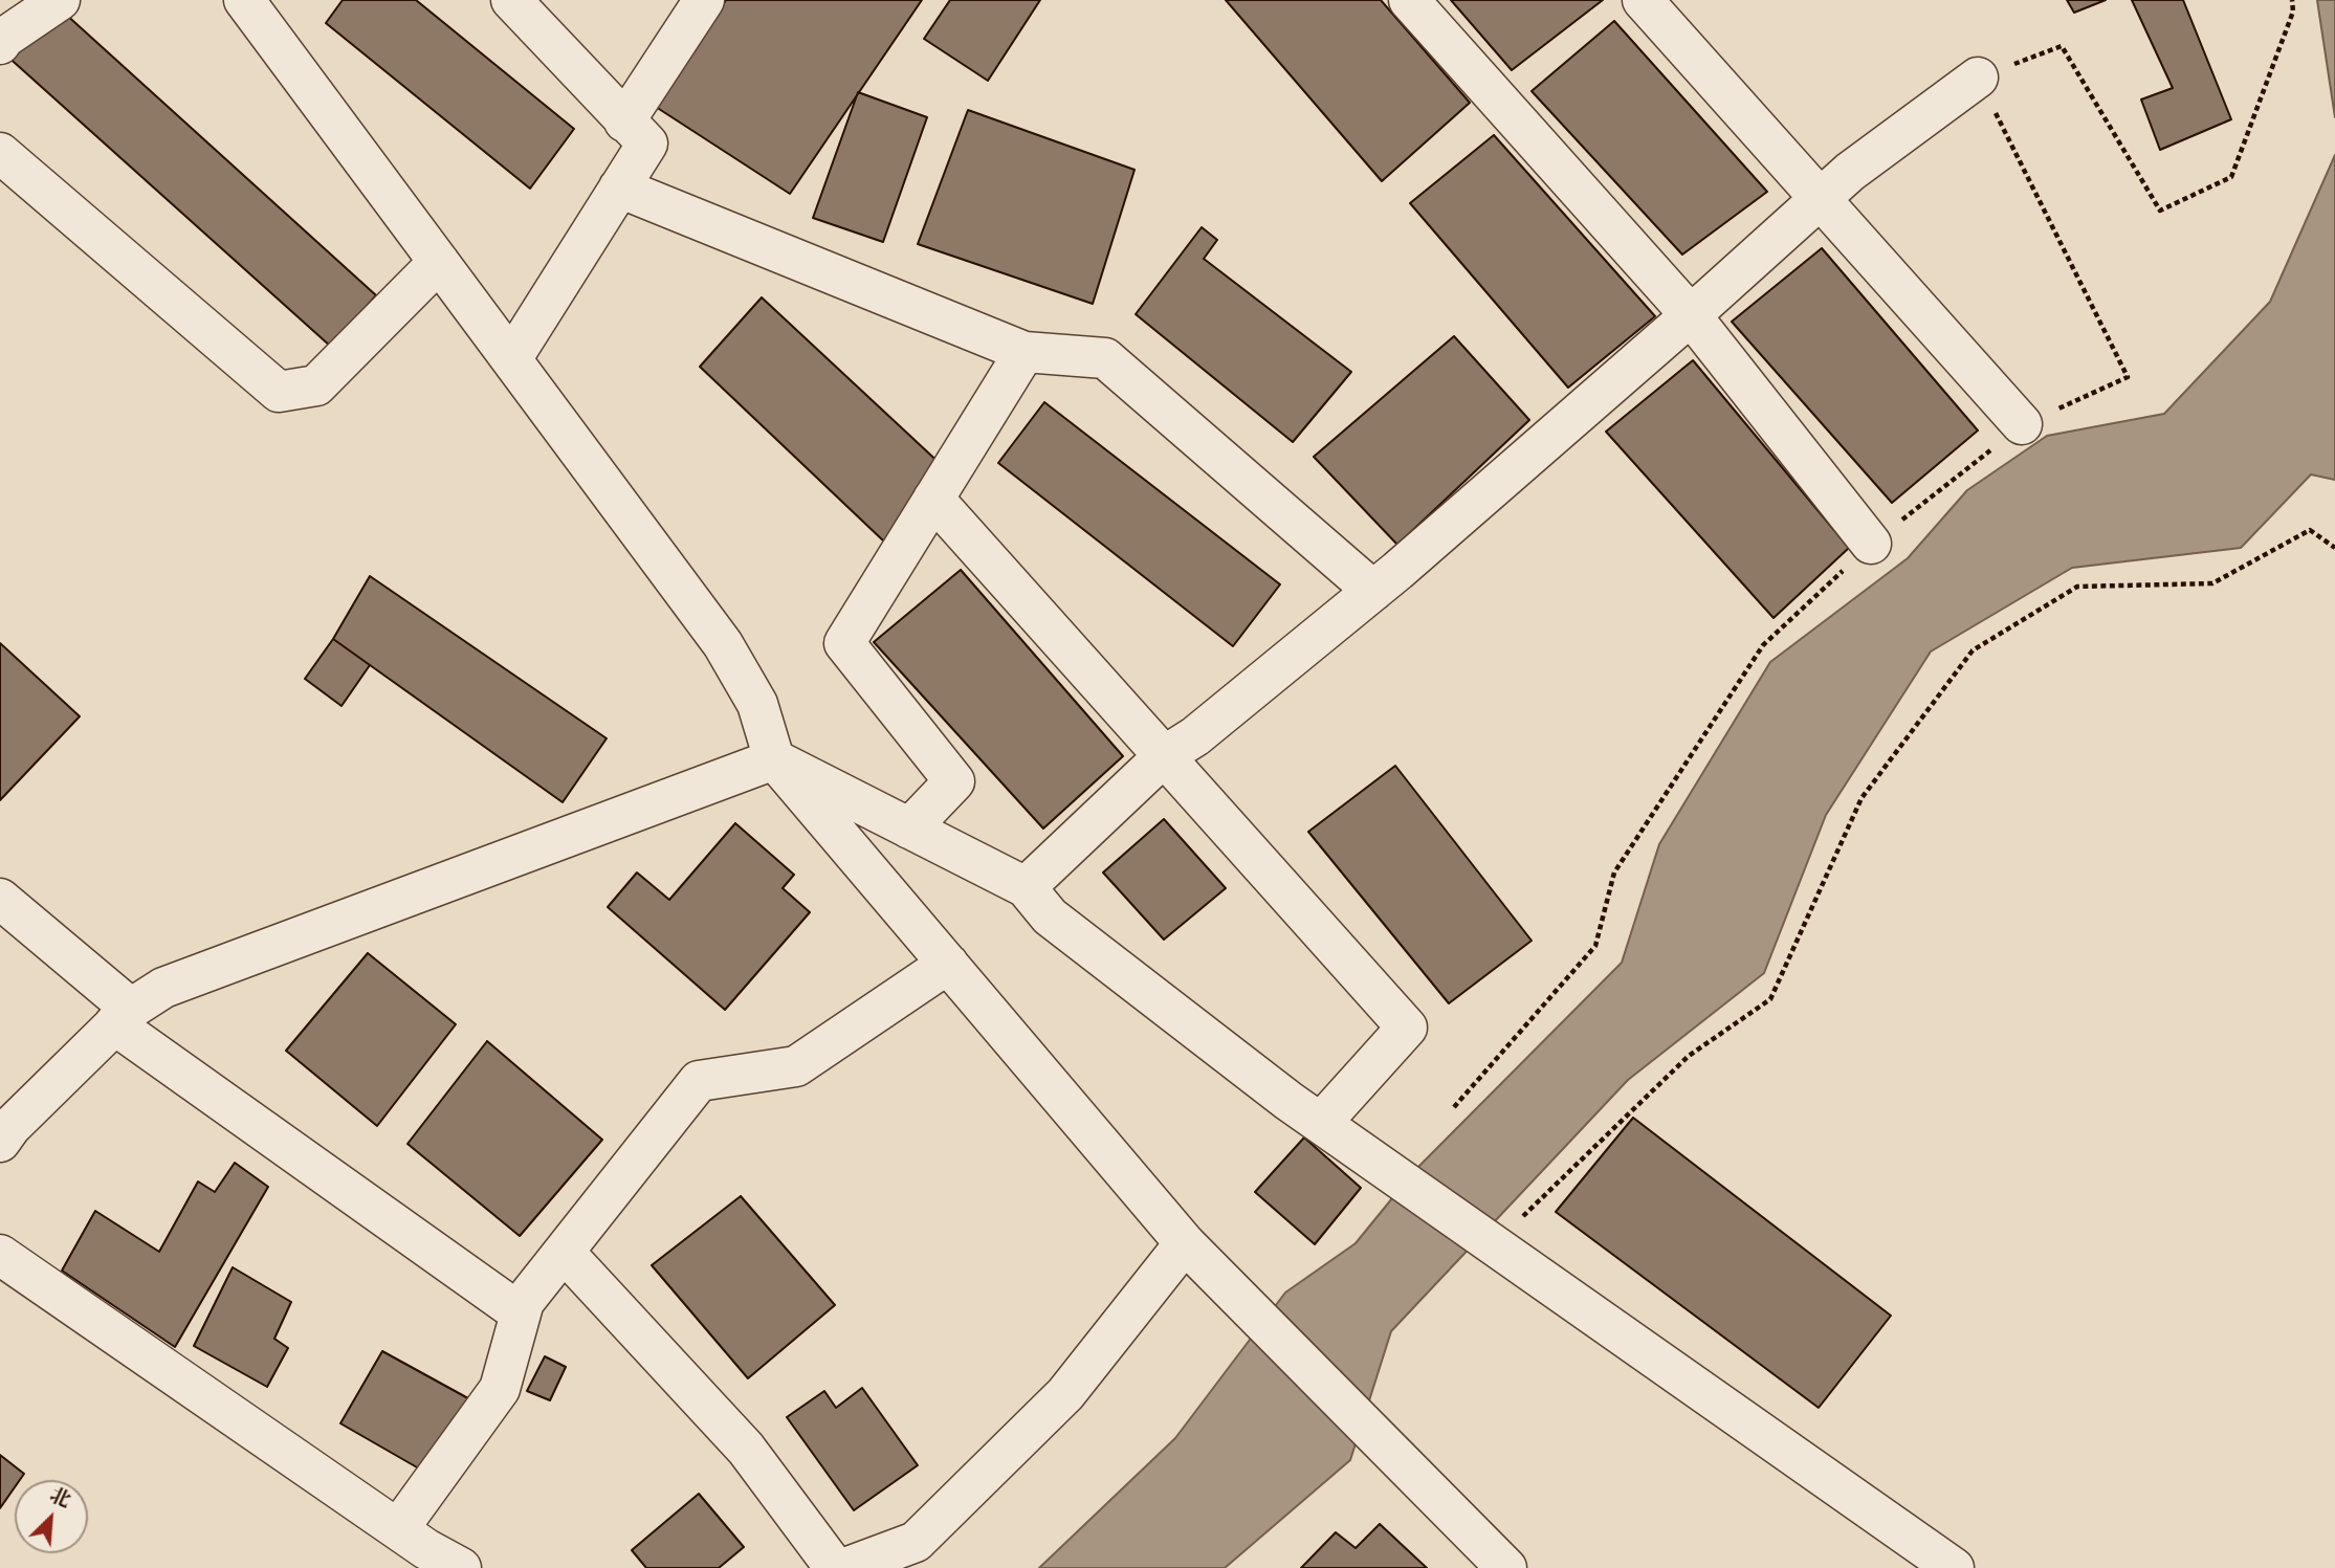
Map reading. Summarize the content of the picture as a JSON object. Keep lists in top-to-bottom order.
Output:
{
  "north": "top right"
}
